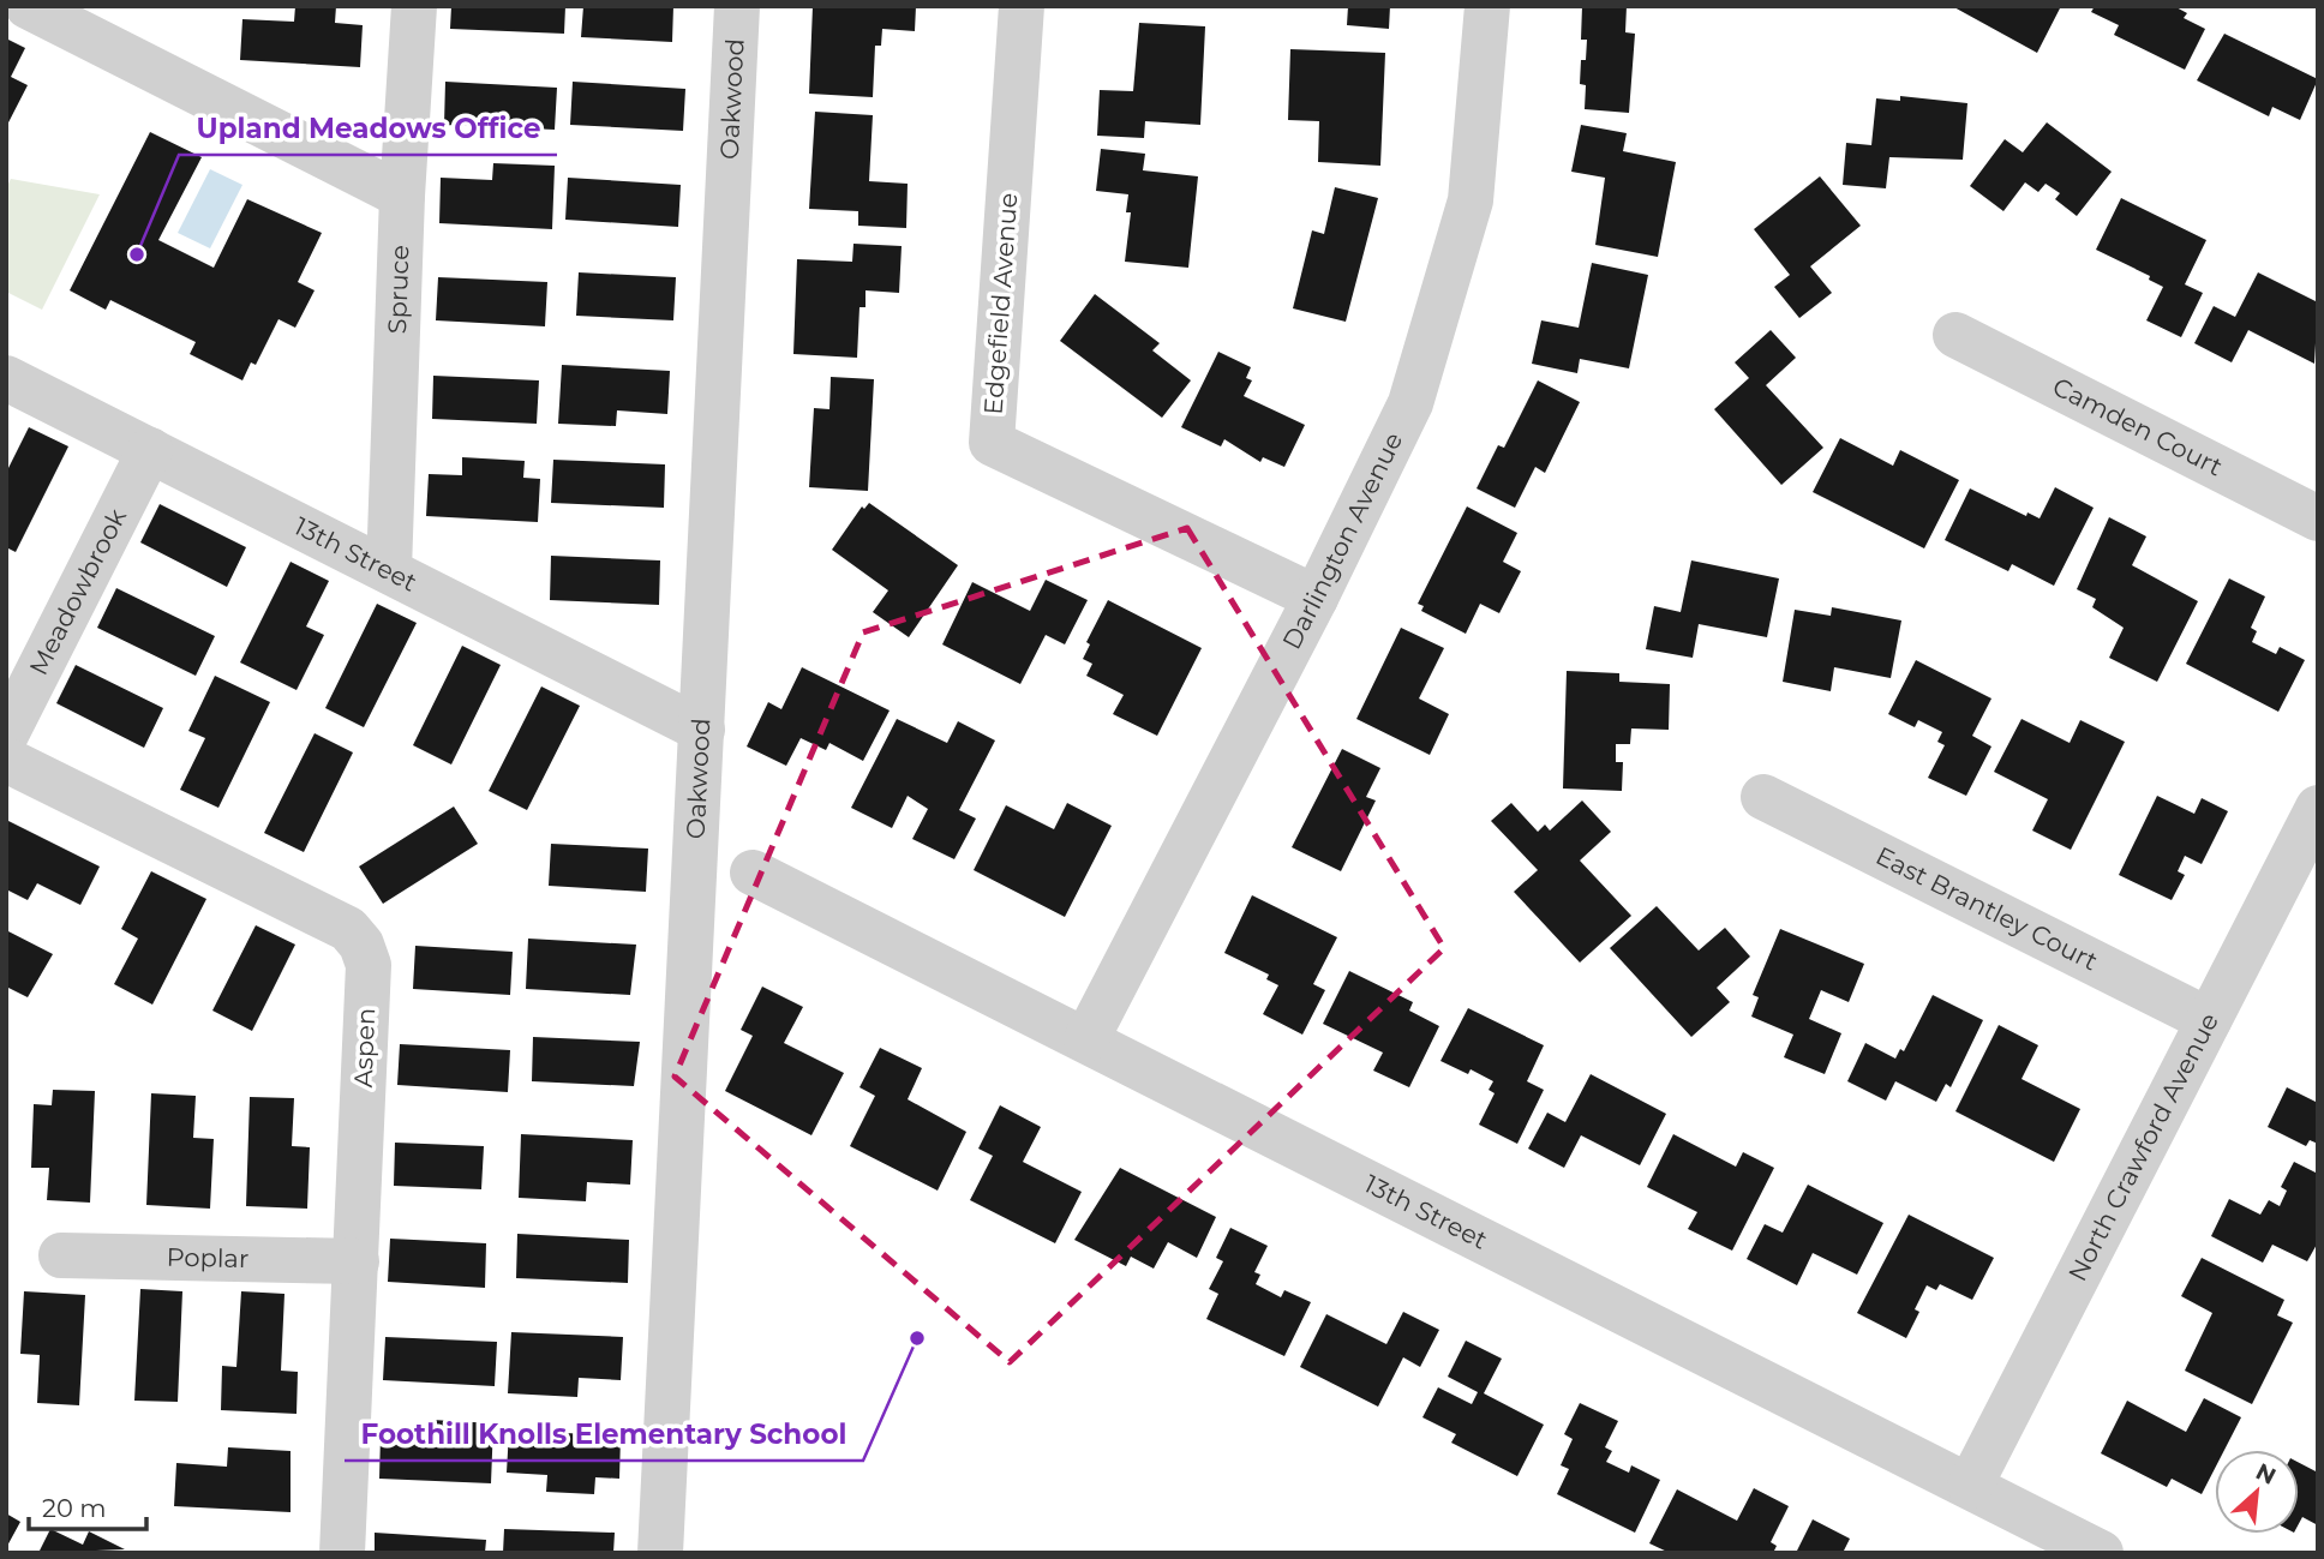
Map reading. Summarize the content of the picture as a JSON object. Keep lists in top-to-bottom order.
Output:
{
  "streets": {
    "street": [
      "Oakwood",
      "Spruce",
      "Edgefield Avenue",
      "Camden Court",
      "Darlington Avenue",
      "13th Street",
      "Meadowbrook",
      "East Brantley Court",
      "Aspen",
      "North Crawford Avenue",
      "Poplar"
    ]
  },
  "crossings": [
    ["Oakwood", "13th Street"],
    ["Spruce", "13th Street"],
    ["Edgefield Avenue", "Darlington Avenue"],
    ["Darlington Avenue", "13th Street"],
    ["13th Street", "Meadowbrook"],
    ["13th Street", "North Crawford Avenue"],
    ["East Brantley Court", "North Crawford Avenue"],
    ["Aspen", "Poplar"]
  ],
  "places": ["Upland Meadows Office", "Foothill Knolls Elementary School"],
  "scale_bar": "20 m",
  "north": "top right"
}
